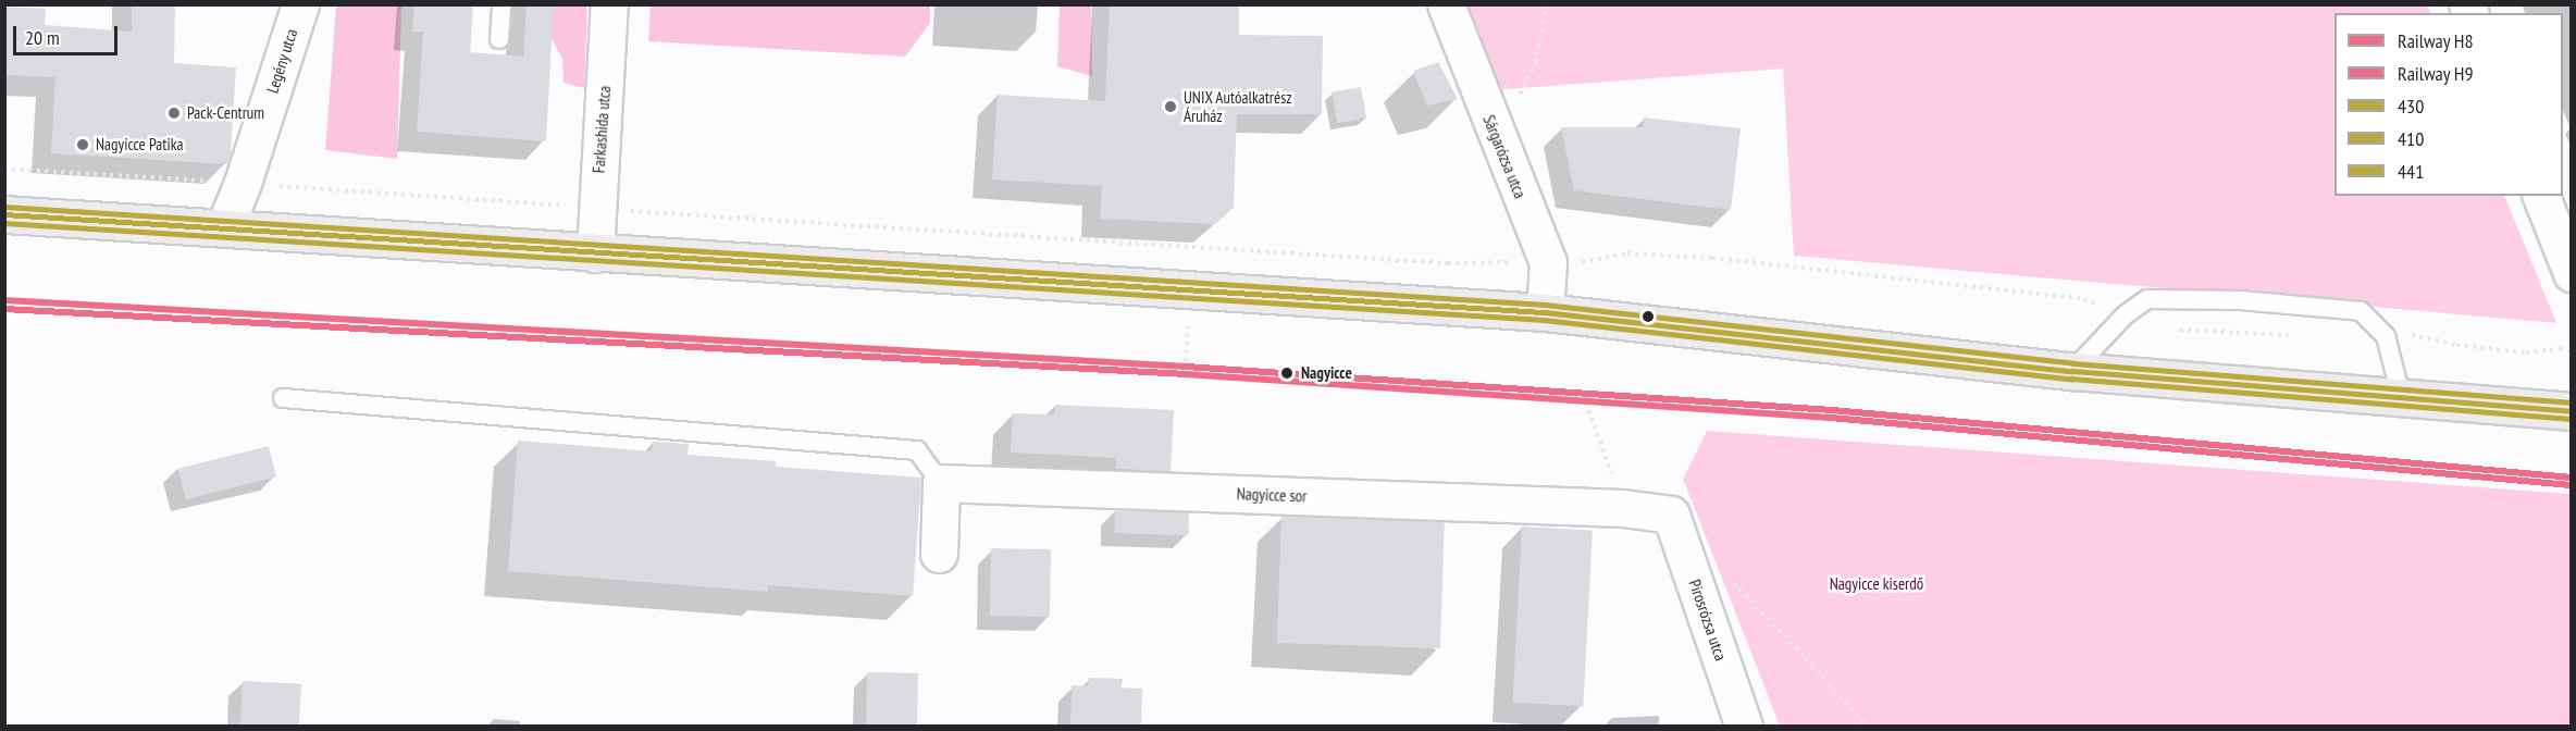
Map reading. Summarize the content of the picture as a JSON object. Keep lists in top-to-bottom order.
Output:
{
  "streets": {
    "street": [
      "Legény utca",
      "Farkashida utca",
      "Sárgarózsa utca",
      "Nagyicce sor",
      "Pirosrózsa utca"
    ]
  },
  "crossings": [
    ["Nagyicce sor", "Pirosrózsa utca"]
  ],
  "parks": ["Nagyicce kiserdő"],
  "places": [
    "UNIX Autóalkatrész Áruház",
    "Pack-Centrum",
    "Nagyicce Patika",
    "Nagyicce"
  ],
  "lines": [
    "transit line 441",
    "transit line 430",
    "transit line 410",
    "rail line H8",
    "rail line H9"
  ],
  "legend": [
    "Railway H8",
    "Railway H9",
    "430",
    "410",
    "441"
  ],
  "scale_bar": "20 m"
}
